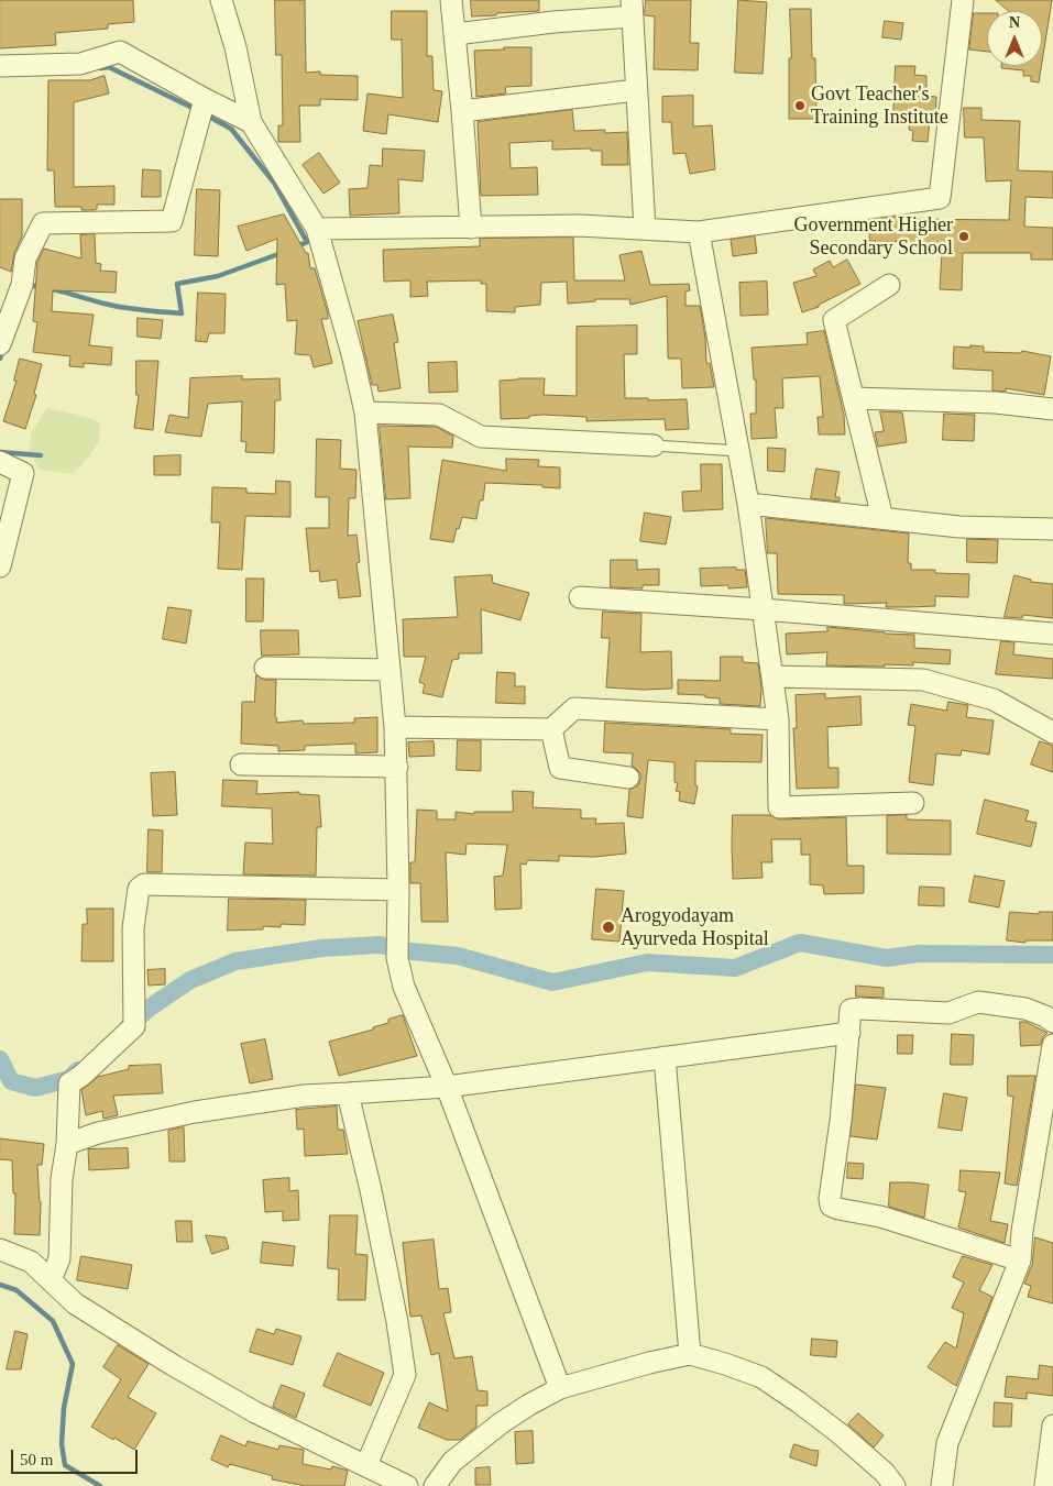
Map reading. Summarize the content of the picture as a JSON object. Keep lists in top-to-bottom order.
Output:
{
  "places": ["Govt Teacher's Training Institute", "Government Higher Secondary School", "Arogyodayam Ayurveda Hospital"],
  "scale_bar": "50 m",
  "north": "top"
}
